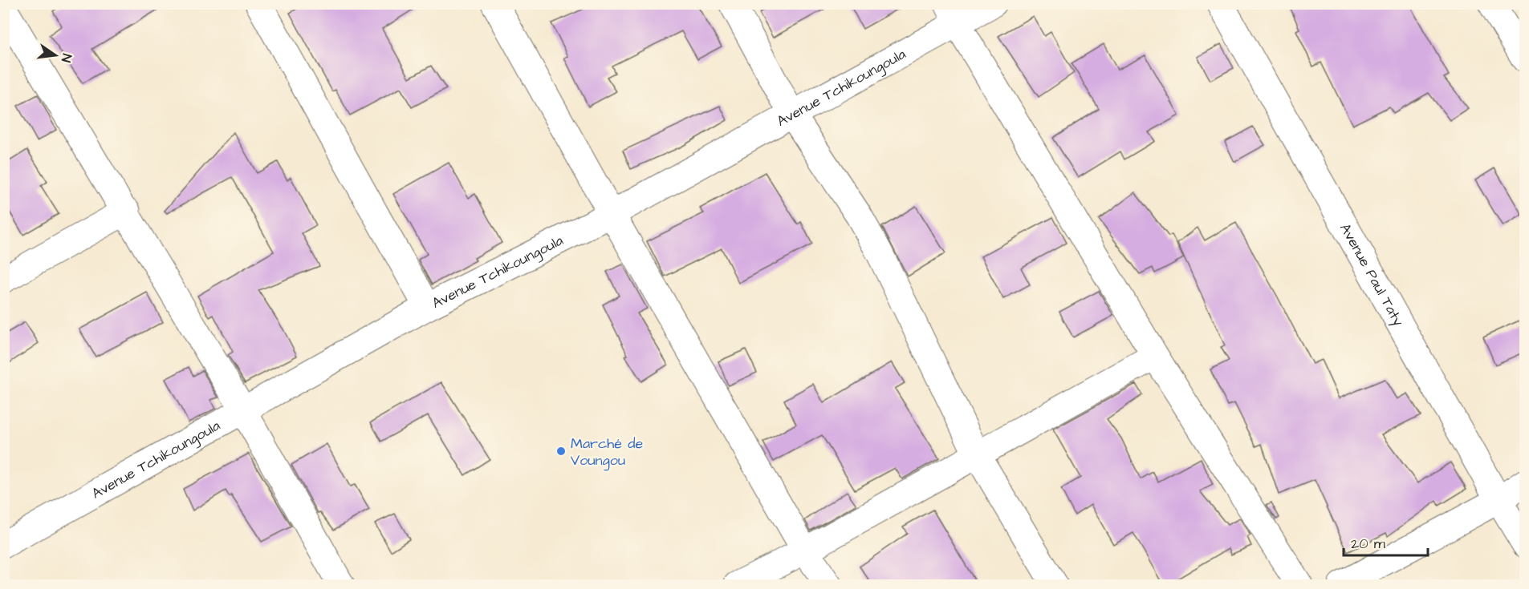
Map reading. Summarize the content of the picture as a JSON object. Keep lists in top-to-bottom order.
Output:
{
  "streets": {
    "street": ["Avenue Tchikoungoula", "Avenue Paul Taty"]
  },
  "places": ["Marché de Voungou"],
  "scale_bar": "20 m",
  "north": "right"
}
